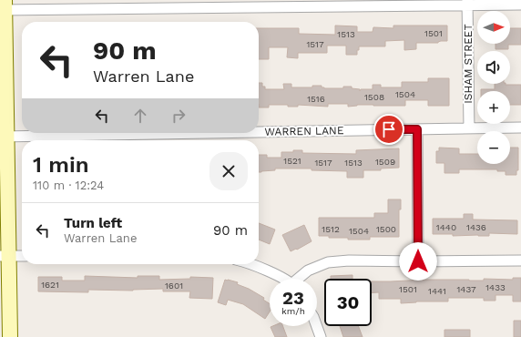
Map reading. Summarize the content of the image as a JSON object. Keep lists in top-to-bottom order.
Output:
{
  "streets": {
    "street": ["ISHAM STREET", "WARREN LANE"]
  },
  "crossings": [
    ["ISHAM STREET", "WARREN LANE"]
  ],
  "house_numbers": [
    "1501",
    "1513",
    "1517",
    "1504",
    "1508",
    "1516",
    "1521",
    "1509",
    "1517",
    "1513",
    "1440",
    "1436",
    "1512",
    "1500",
    "1504",
    "1621",
    "1601",
    "1433",
    "1501",
    "1437",
    "1441"
  ],
  "north": "right",
  "page": {
    "map_buttons": ["+", "−"],
    "turn": ["90 m", "Warren Lane"],
    "heading": ["1 min", "110 m · 12:24"],
    "list": [
      {
        "name": "Turn left",
        "note": "Warren Lane",
        "value": "90 m"
      }
    ],
    "speed": "23 km/h",
    "limit": "30"
  }
}
